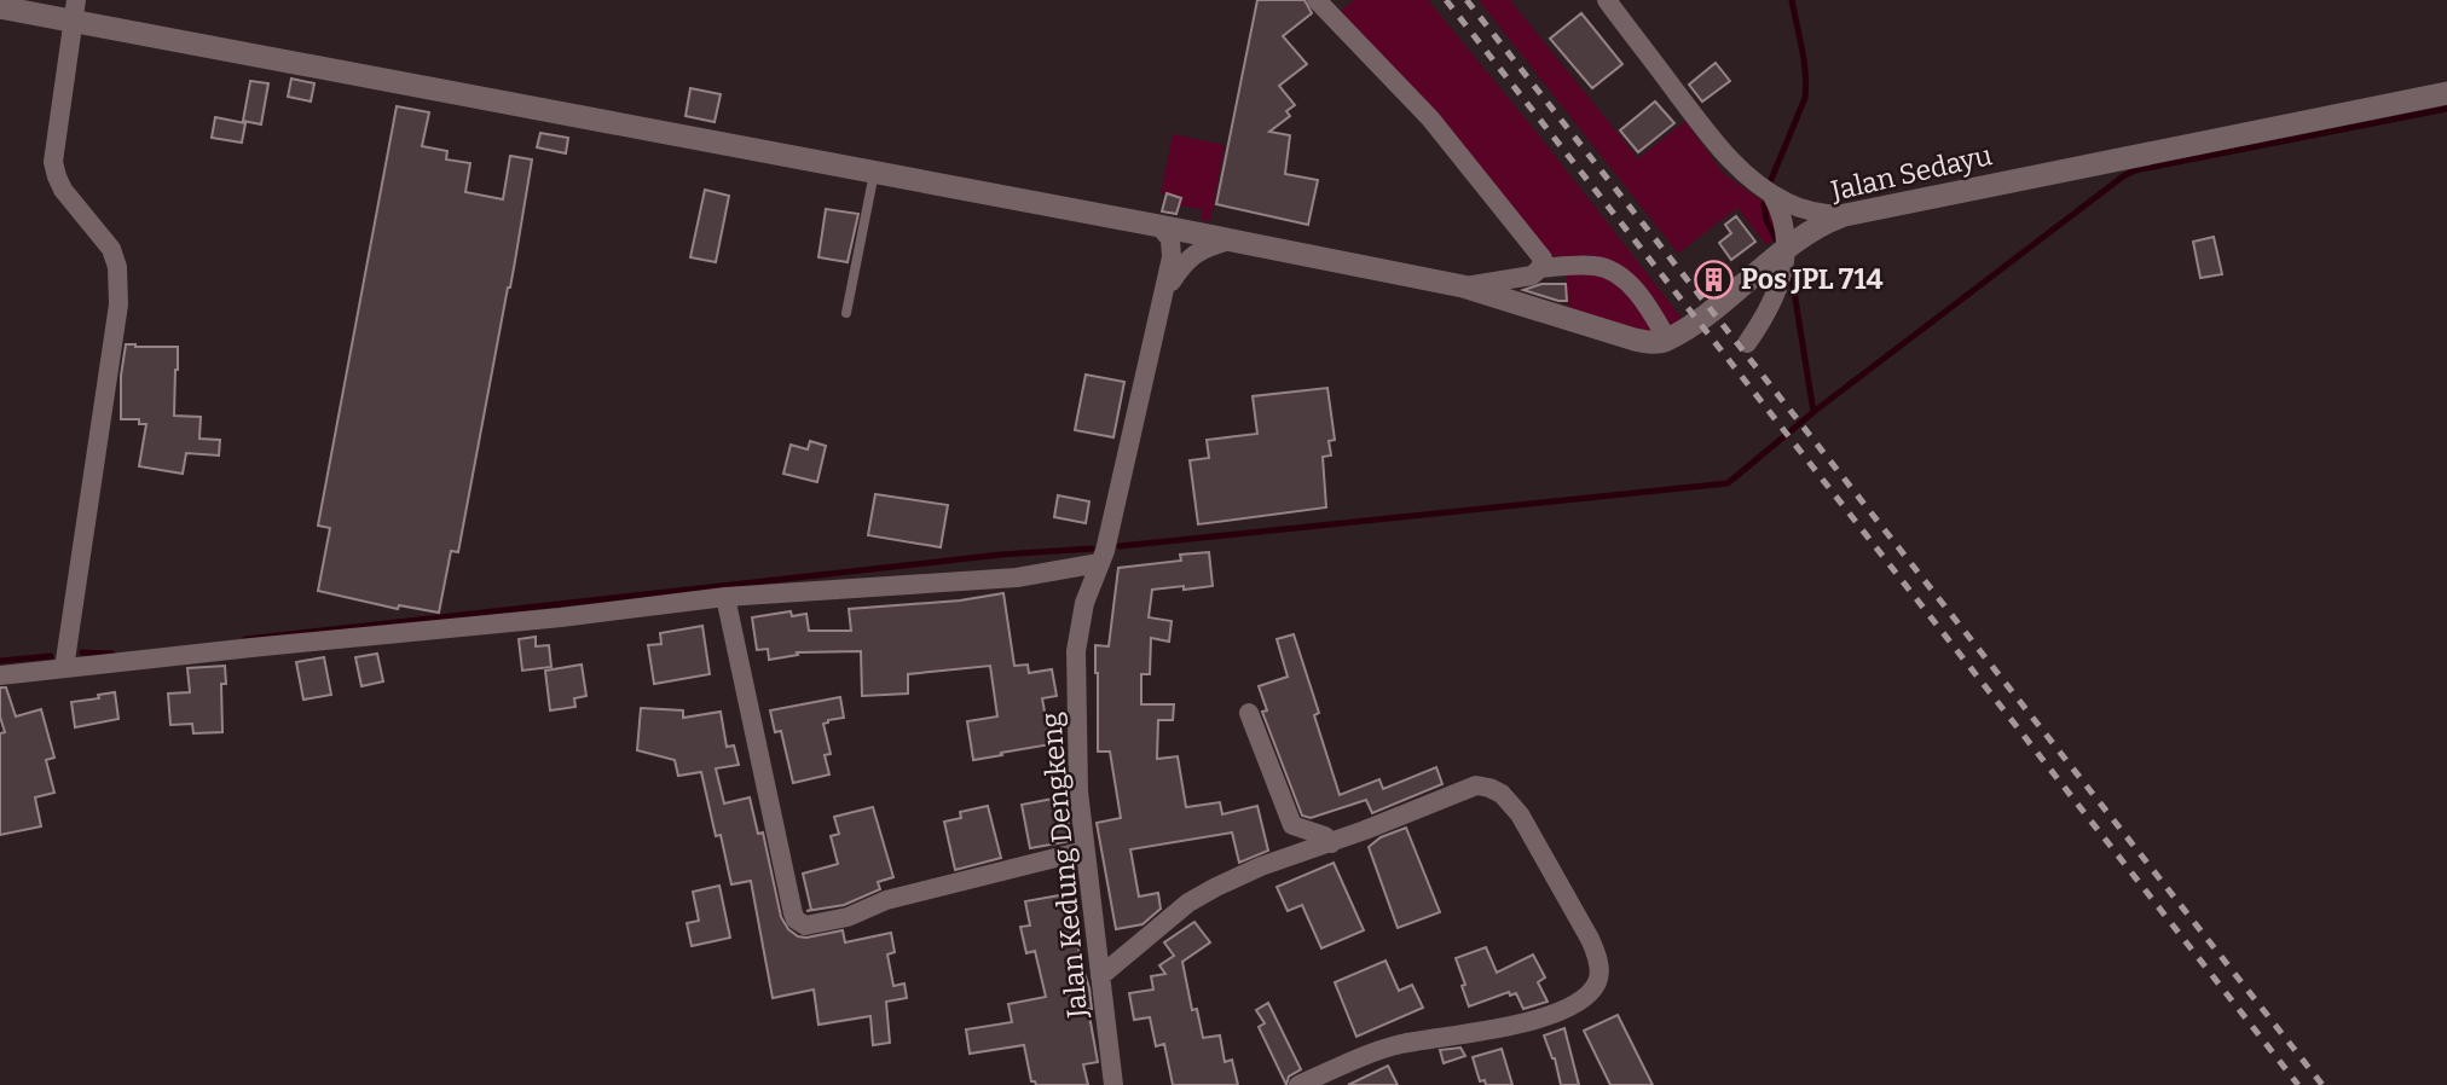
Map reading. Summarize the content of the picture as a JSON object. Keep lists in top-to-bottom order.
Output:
{
  "streets": {
    "street": ["Jalan Sedayu", "Jalan Kedung Dengkeng"]
  },
  "places": {
    "building": ["Pos JPL 714"]
  }
}
